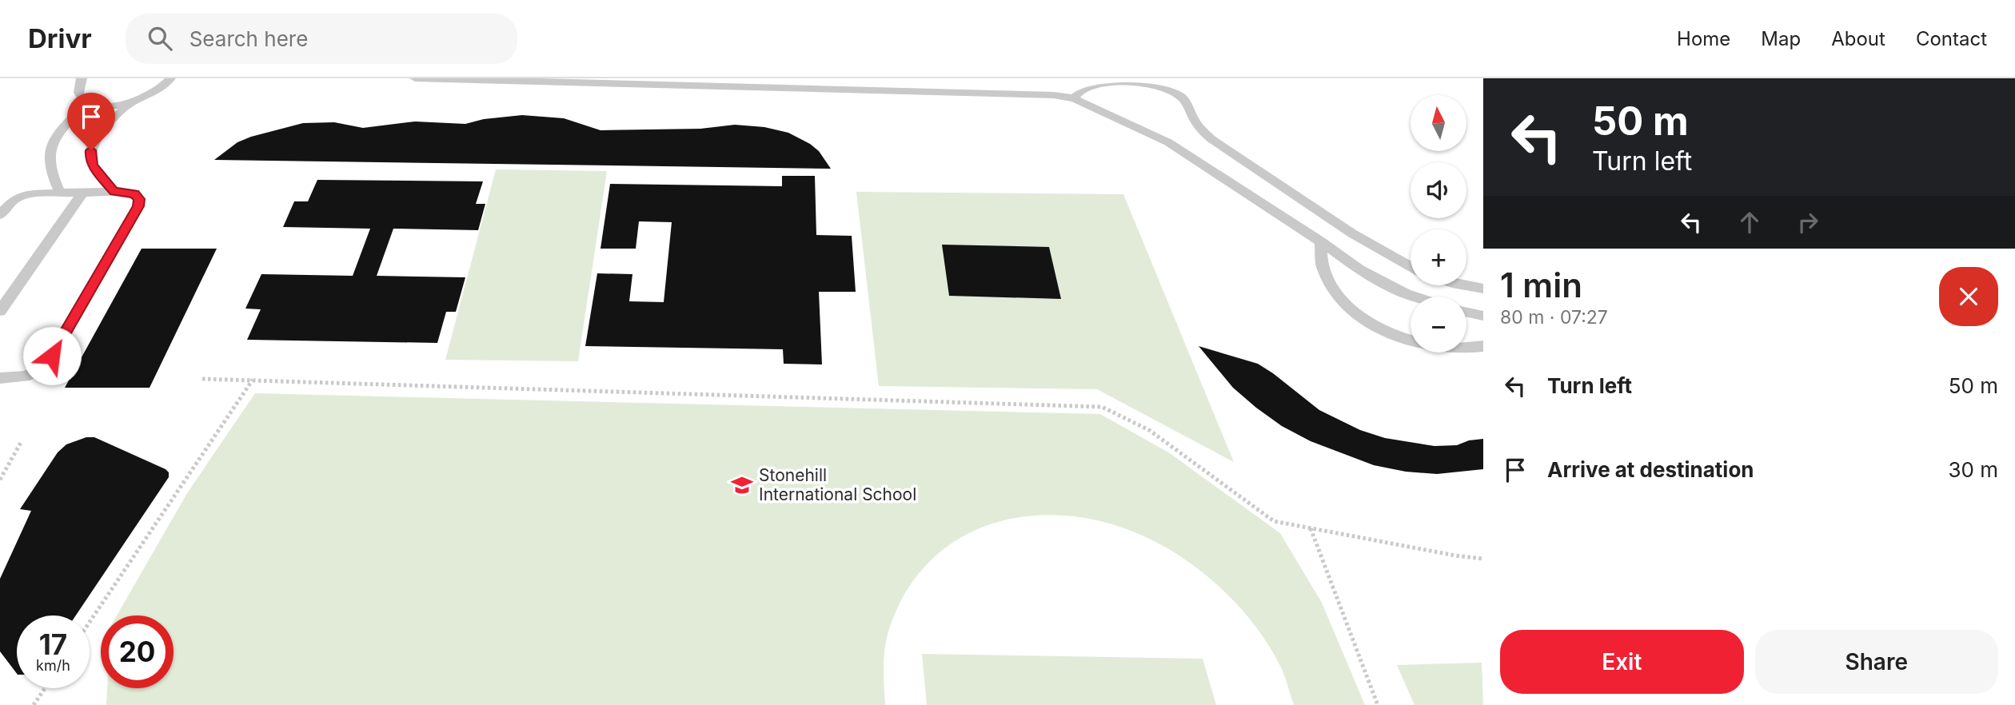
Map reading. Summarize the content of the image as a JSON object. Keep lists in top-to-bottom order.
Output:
{
  "places": {
    "school or university": ["Stonehill International School"]
  },
  "north": "top",
  "page": {
    "header": "Drivr",
    "search": "Search here",
    "nav": [
      "Home",
      "Map",
      "About",
      "Contact"
    ],
    "turn": ["50 m", "Turn left"],
    "map_buttons": ["+", "−"],
    "heading": ["1 min", "80 m · 07:27"],
    "list": [
      {
        "name": "Turn left",
        "value": "50 m"
      },
      {
        "name": "Arrive at destination",
        "value": "30 m"
      }
    ],
    "speed": "17 km/h",
    "limit": "20",
    "buttons": ["Exit", "Share"]
  }
}
